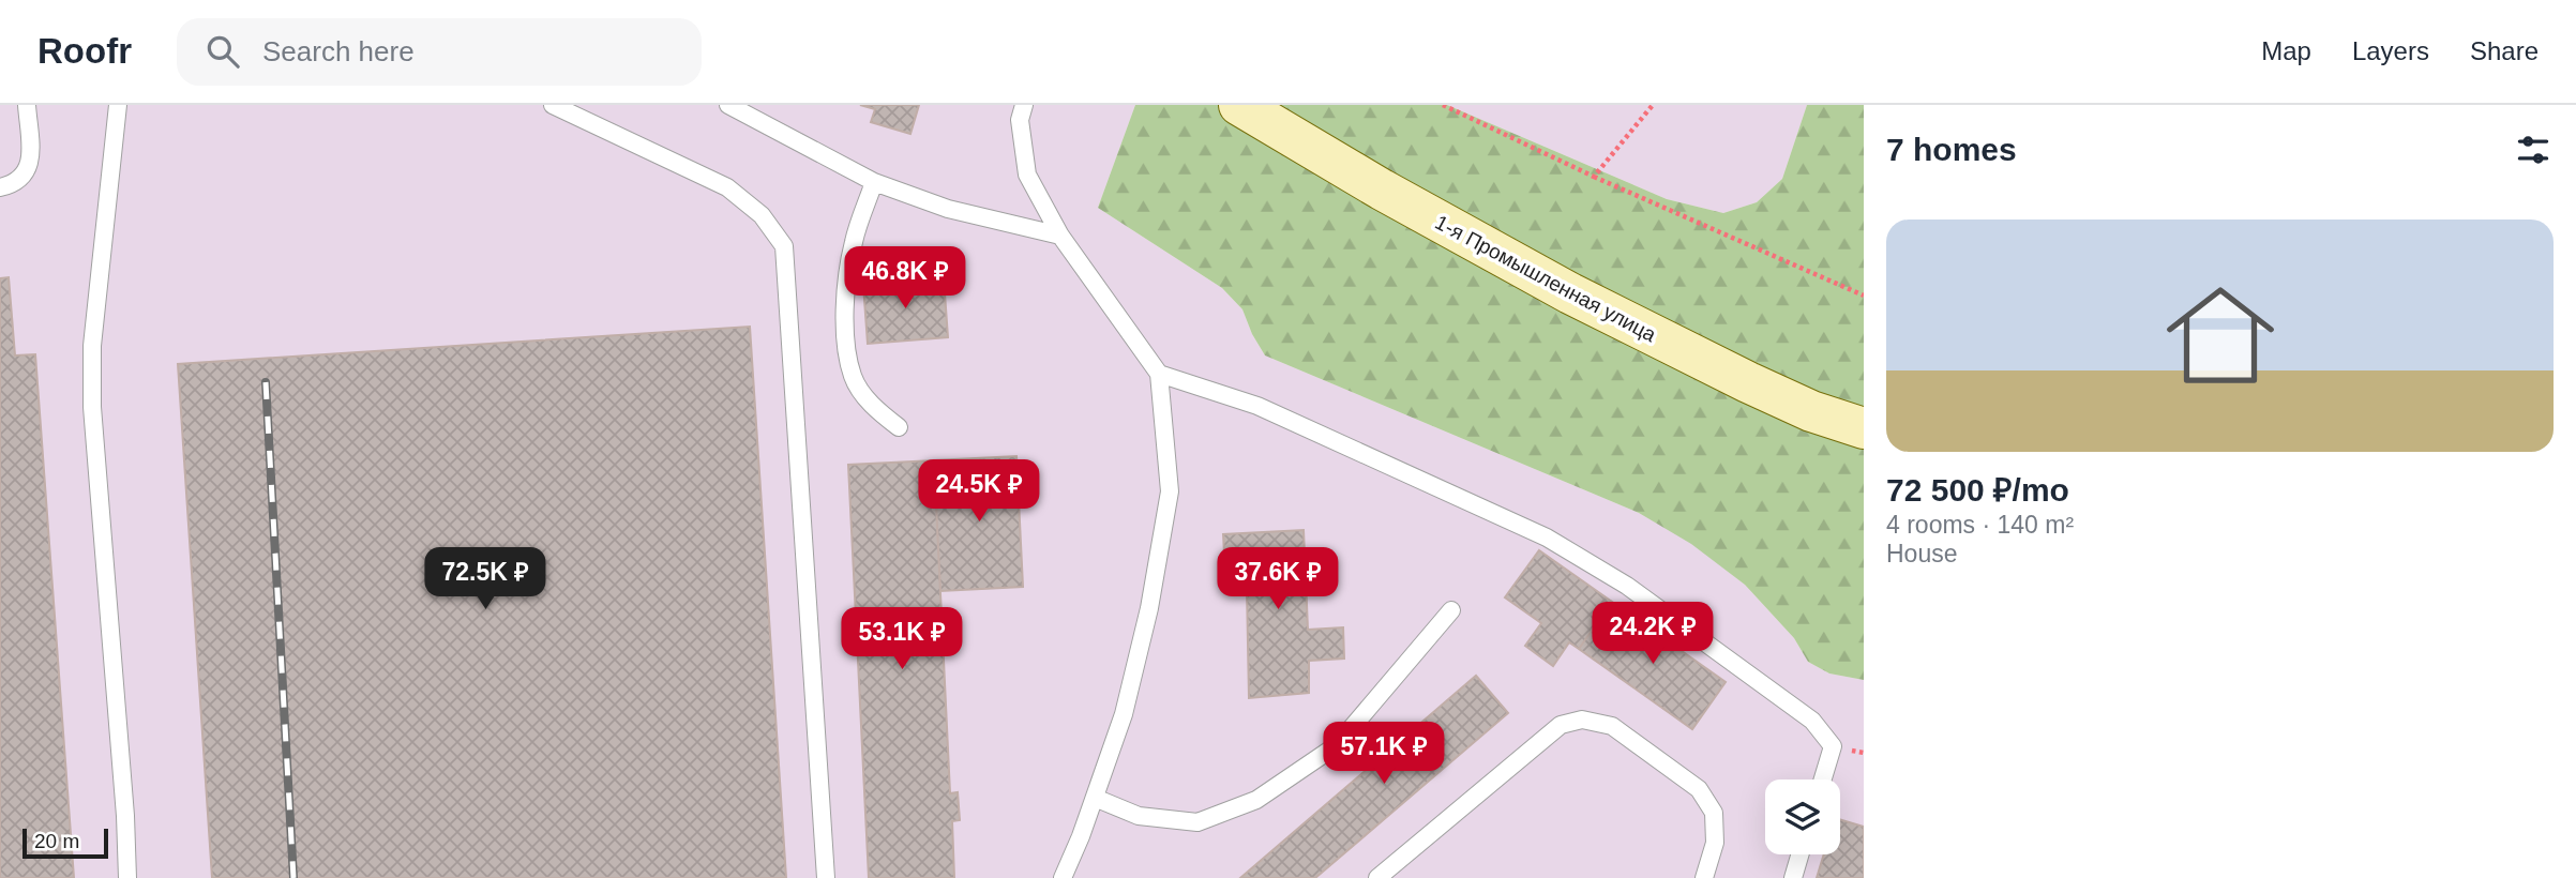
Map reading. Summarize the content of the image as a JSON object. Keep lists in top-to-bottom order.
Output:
{
  "streets": {
    "main road": ["1-я Промышленная улица"]
  },
  "scale_bar": "20 m",
  "page": {
    "header": "Roofr",
    "search": "Search here",
    "nav": ["Map", "Layers", "Share"],
    "heading": "7 homes",
    "list": [
      {
        "name": "72 500 ₽/mo",
        "note": "4 rooms · 140 m² · House"
      }
    ],
    "price": [
      "46.8K ₽",
      "24.5K ₽",
      "72.5K ₽",
      "37.6K ₽",
      "24.2K ₽",
      "53.1K ₽",
      "57.1K ₽"
    ],
    "scale": "20 m"
  }
}
